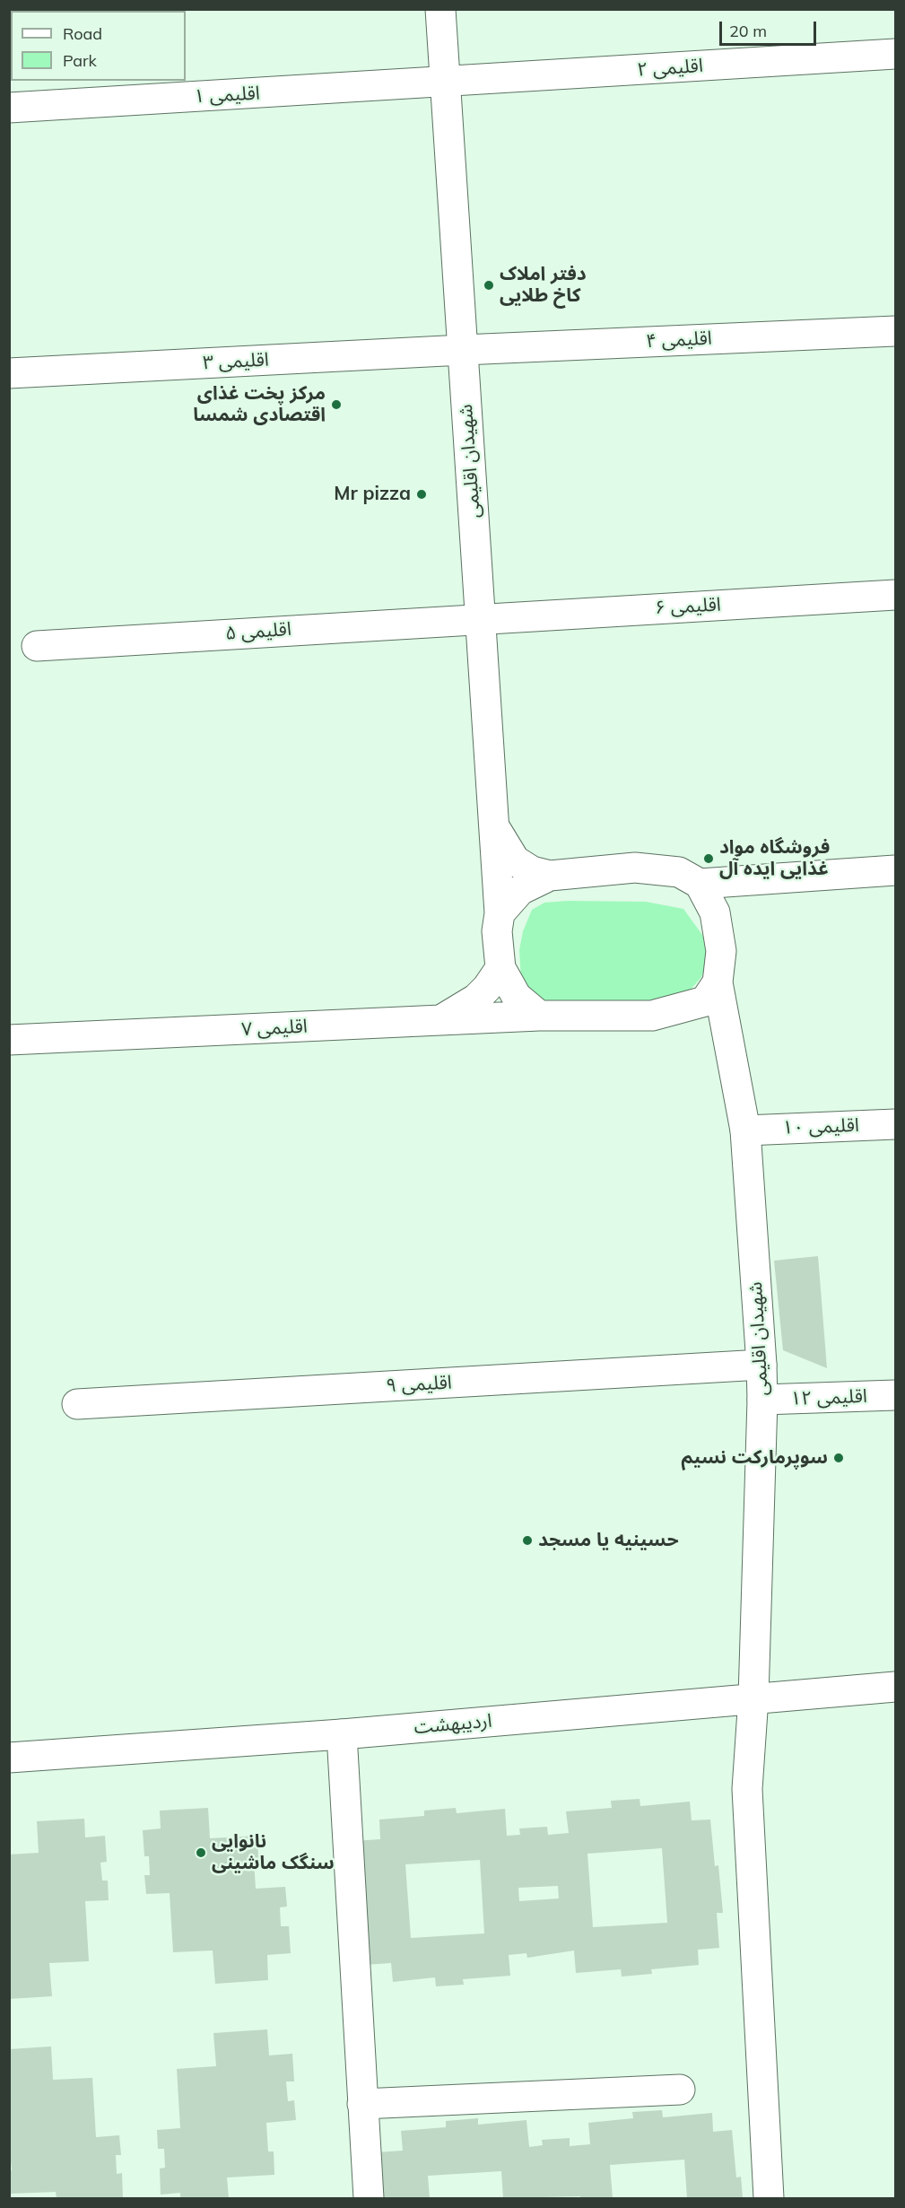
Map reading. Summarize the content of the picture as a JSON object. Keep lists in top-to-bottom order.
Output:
{
  "streets": {
    "street": [
      "اقلیمی ۲",
      "اقلیمی ۱",
      "اقلیمی ۴",
      "اقلیمی ۳",
      "شهیدان اقلیمی",
      "اقلیمی ۶",
      "اقلیمی ۵",
      "اقلیمی ۷",
      "اقلیمی ۱۰",
      "اقلیمی ۹",
      "اقلیمی ۱۲",
      "اردیبهشت"
    ]
  },
  "crossings": [
    ["اقلیمی ۲", "اقلیمی ۱"],
    ["اقلیمی ۲", "شهیدان اقلیمی"],
    ["اقلیمی ۱", "شهیدان اقلیمی"],
    ["اقلیمی ۴", "اقلیمی ۳"],
    ["اقلیمی ۴", "شهیدان اقلیمی"],
    ["اقلیمی ۳", "شهیدان اقلیمی"],
    ["شهیدان اقلیمی", "اقلیمی ۶"],
    ["شهیدان اقلیمی", "اقلیمی ۵"],
    ["شهیدان اقلیمی", "اقلیمی ۷"],
    ["شهیدان اقلیمی", "اقلیمی ۱۰"],
    ["شهیدان اقلیمی", "اقلیمی ۹"],
    ["شهیدان اقلیمی", "اقلیمی ۱۲"],
    ["شهیدان اقلیمی", "اردیبهشت"],
    ["اقلیمی ۶", "اقلیمی ۵"]
  ],
  "places": [
    "دفتر املاک کاخ طلایی",
    "مرکز پخت غذای اقتصادی شمسا",
    "Mr pizza",
    "فروشگاه مواد غذایی ایده آل",
    "سوپرمارکت نسیم",
    "حسینیه یا مسجد",
    "نانوایی سنگک ماشینی"
  ],
  "legend": ["Road", "Park"],
  "scale_bar": "20 m"
}
